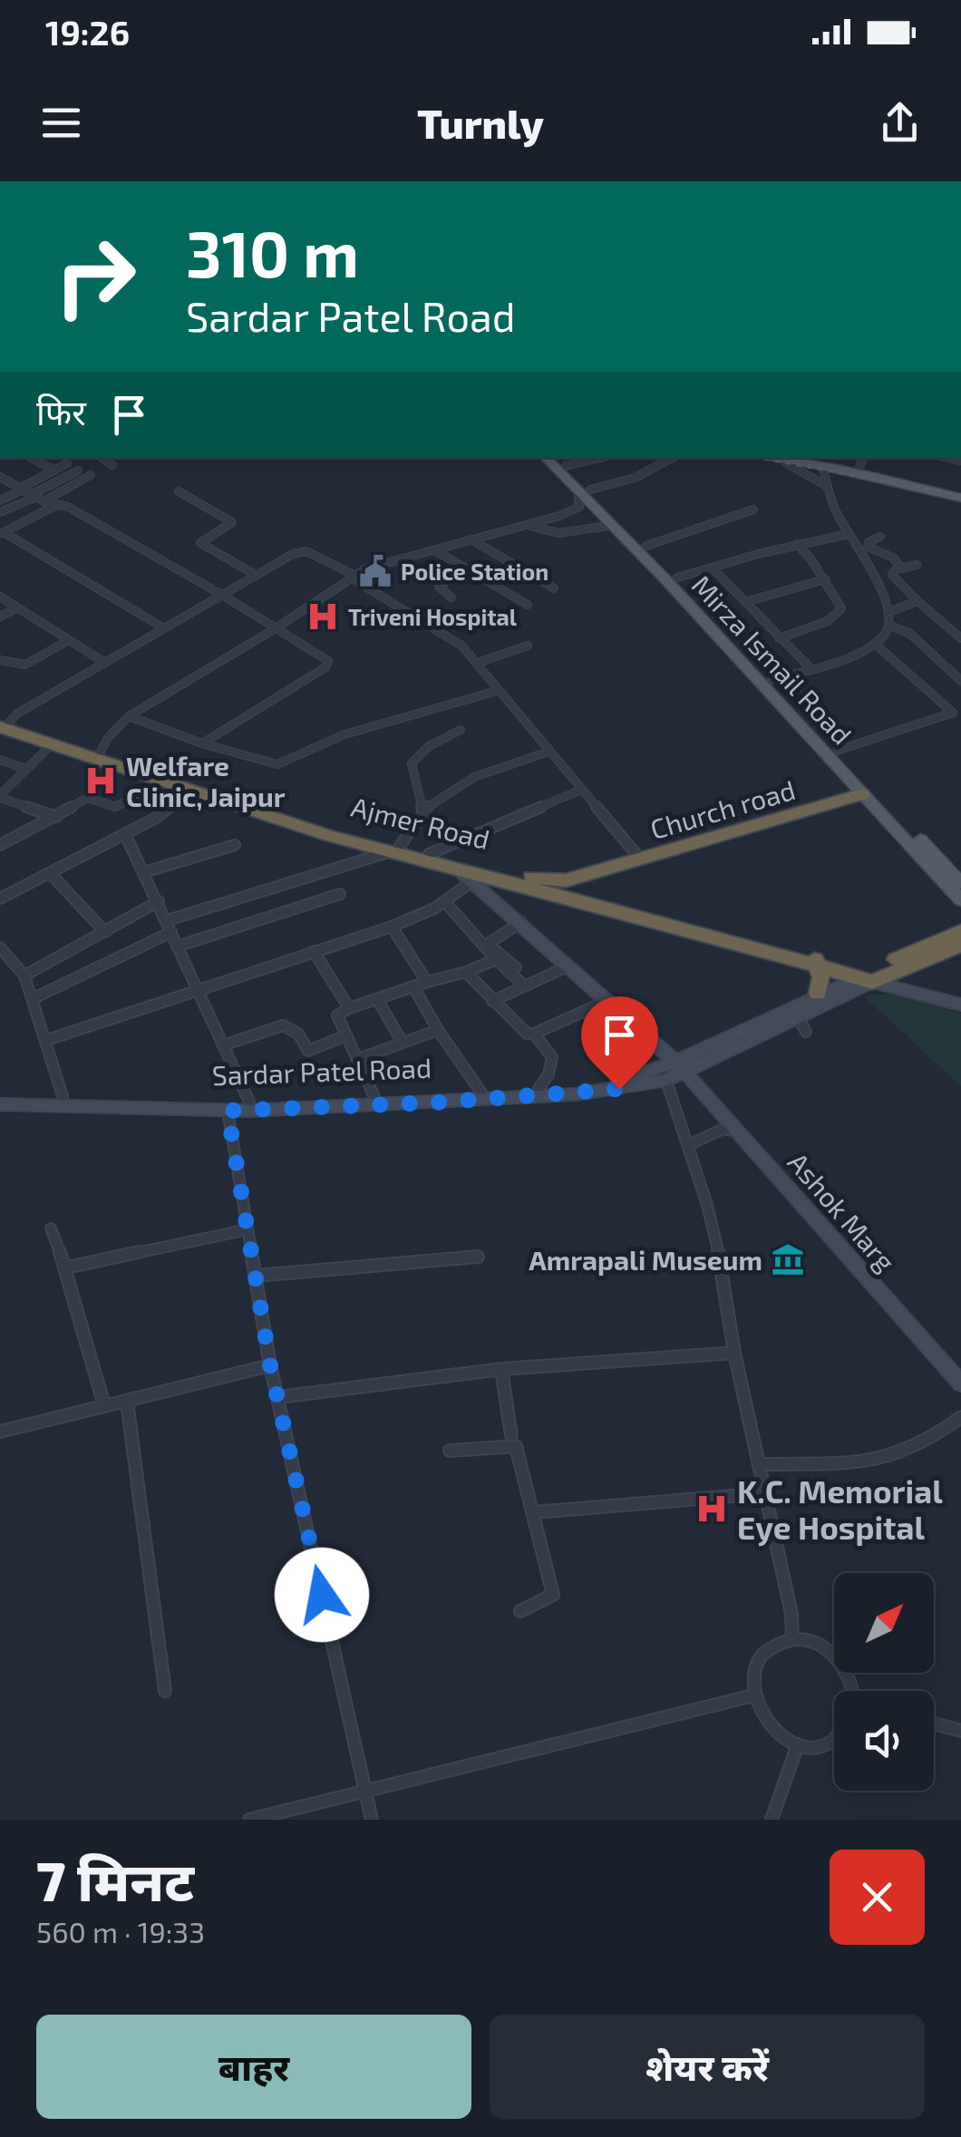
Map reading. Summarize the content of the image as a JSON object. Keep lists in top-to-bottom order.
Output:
{
  "streets": {
    "highway": ["Church road", "Ajmer Road"],
    "main road": ["Mirza Ismail Road"],
    "street": ["Sardar Patel Road", "Ashok Marg"]
  },
  "crossings": [
    ["Mirza Ismail Road", "Church road"],
    ["Church road", "Ajmer Road"],
    ["Ajmer Road", "Ashok Marg"]
  ],
  "places": {
    "public building": ["Police Station"],
    "hospital": ["Triveni Hospital", "Welfare Clinic, Jaipur", "K.C. Memorial Eye Hospital"],
    "museum": ["Amrapali Museum"]
  },
  "north": "top right",
  "page": {
    "status": "19:26",
    "header": "Turnly",
    "turn": ["310 m", "Sardar Patel Road"],
    "then": "फिर",
    "heading": ["7 मिनट", "560 m · 19:33"],
    "buttons": ["बाहर", "शेयर करें"]
  }
}
